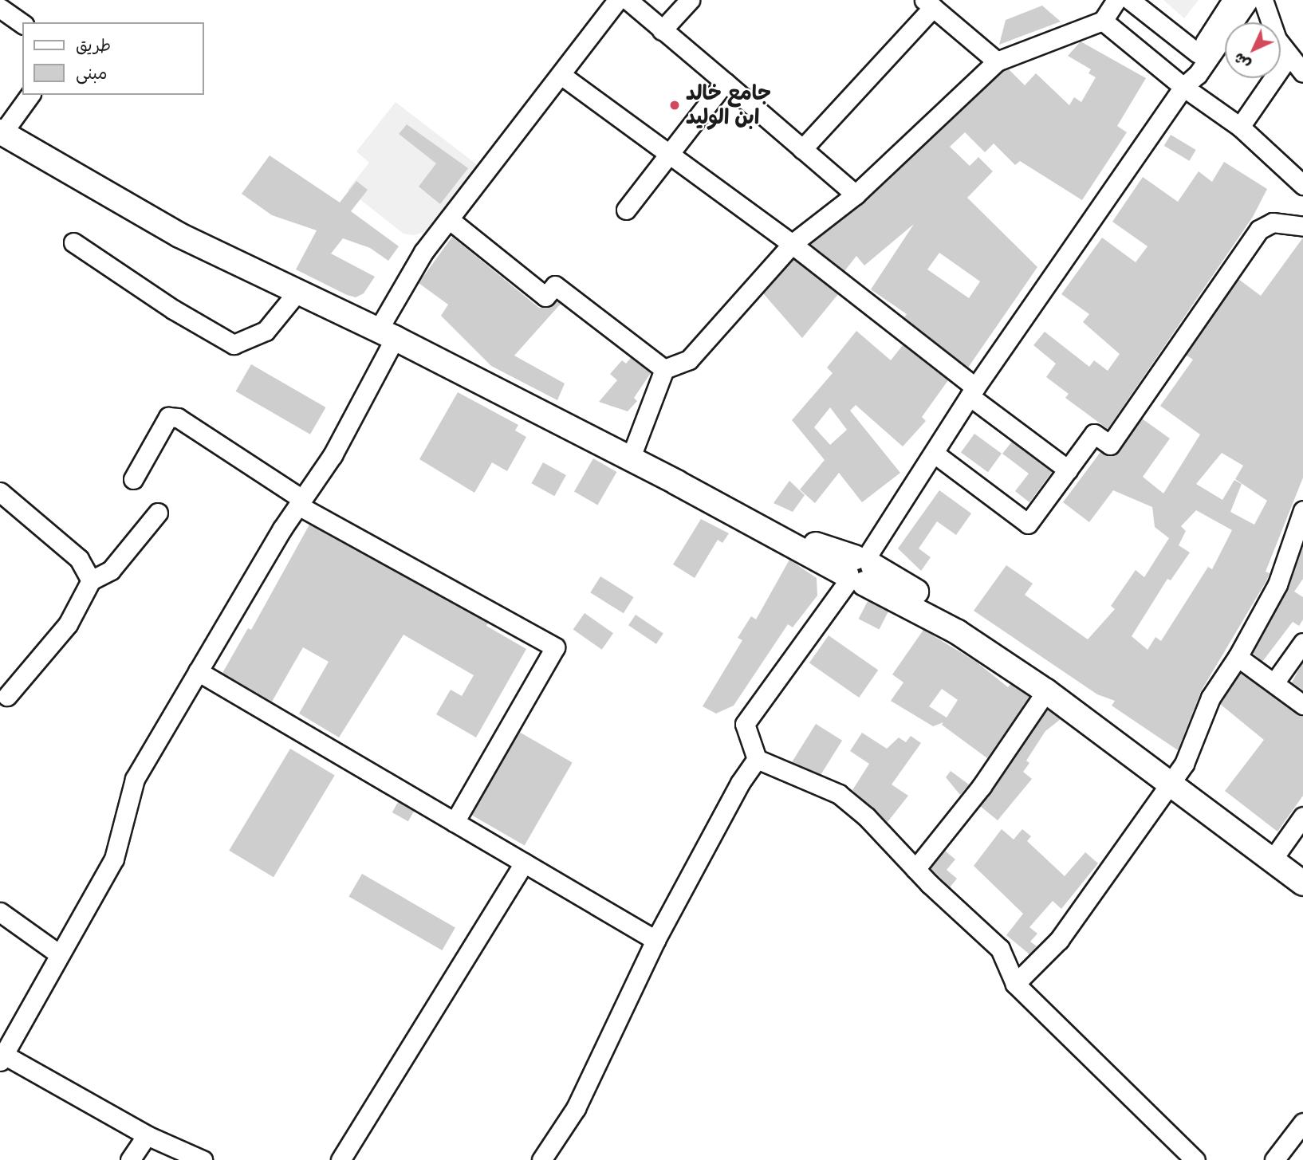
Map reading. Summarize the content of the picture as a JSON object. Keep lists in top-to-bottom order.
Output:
{
  "places": ["جامع خالد ابن الوليد"],
  "legend": ["طريق", "مبنى"],
  "north": "bottom left"
}
